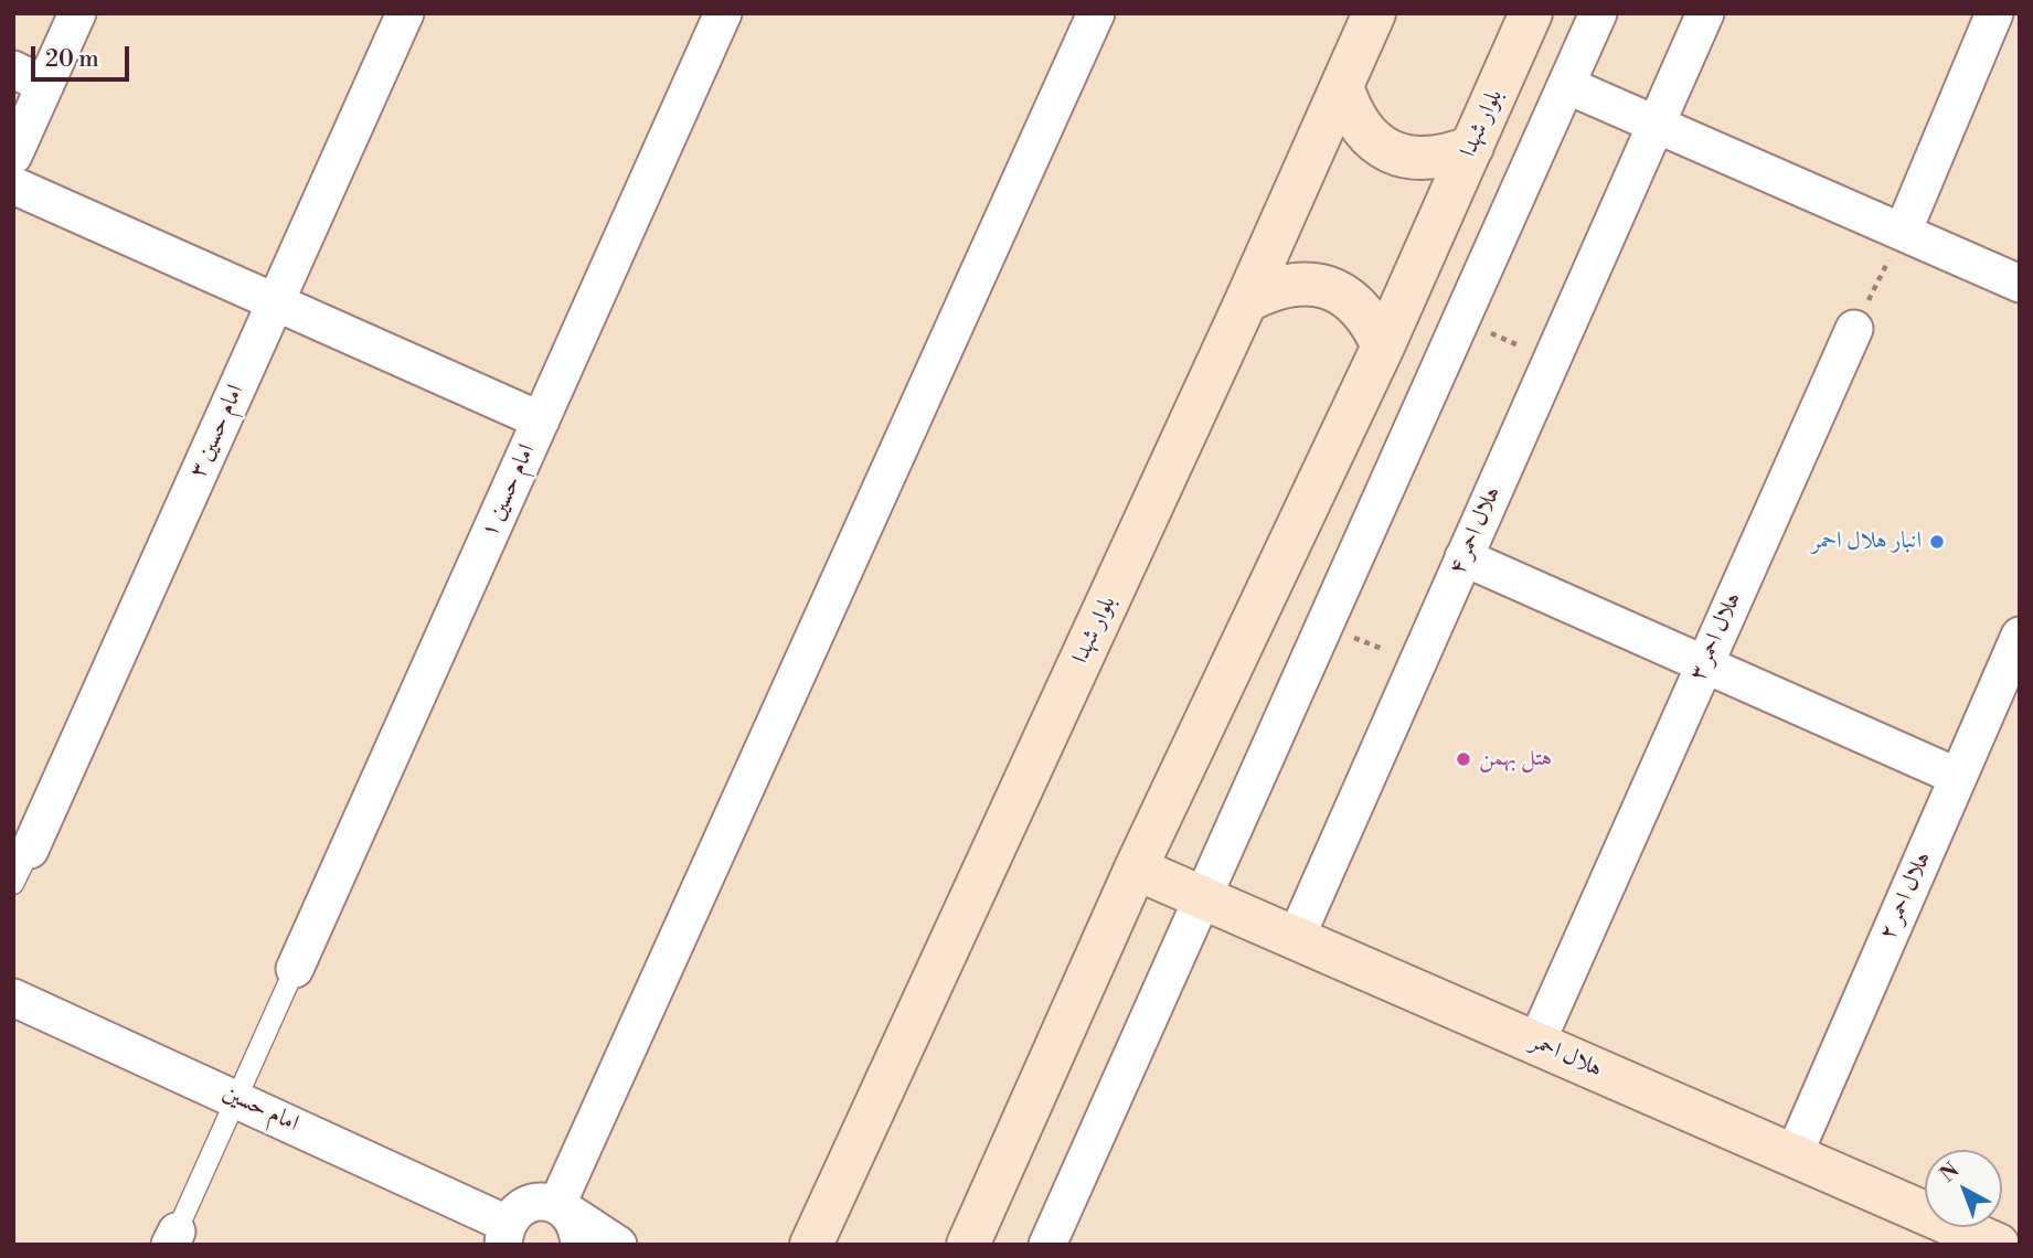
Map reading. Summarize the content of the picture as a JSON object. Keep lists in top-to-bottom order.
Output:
{
  "streets": {
    "main road": ["بلوار شهدا", "هلال احمر"],
    "street": [
      "امام حسین ۳",
      "امام حسین ۱",
      "هلال احمر ۴",
      "هلال احمر ۳",
      "هلال احمر ۲",
      "امام حسین"
    ]
  },
  "crossings": [
    ["بلوار شهدا", "هلال احمر"],
    ["هلال احمر ۴", "هلال احمر"],
    ["هلال احمر ۳", "هلال احمر"],
    ["هلال احمر ۲", "هلال احمر"]
  ],
  "places": ["انبار هلال احمر", "هتل بهمن"],
  "scale_bar": "20 m",
  "north": "top left"
}
